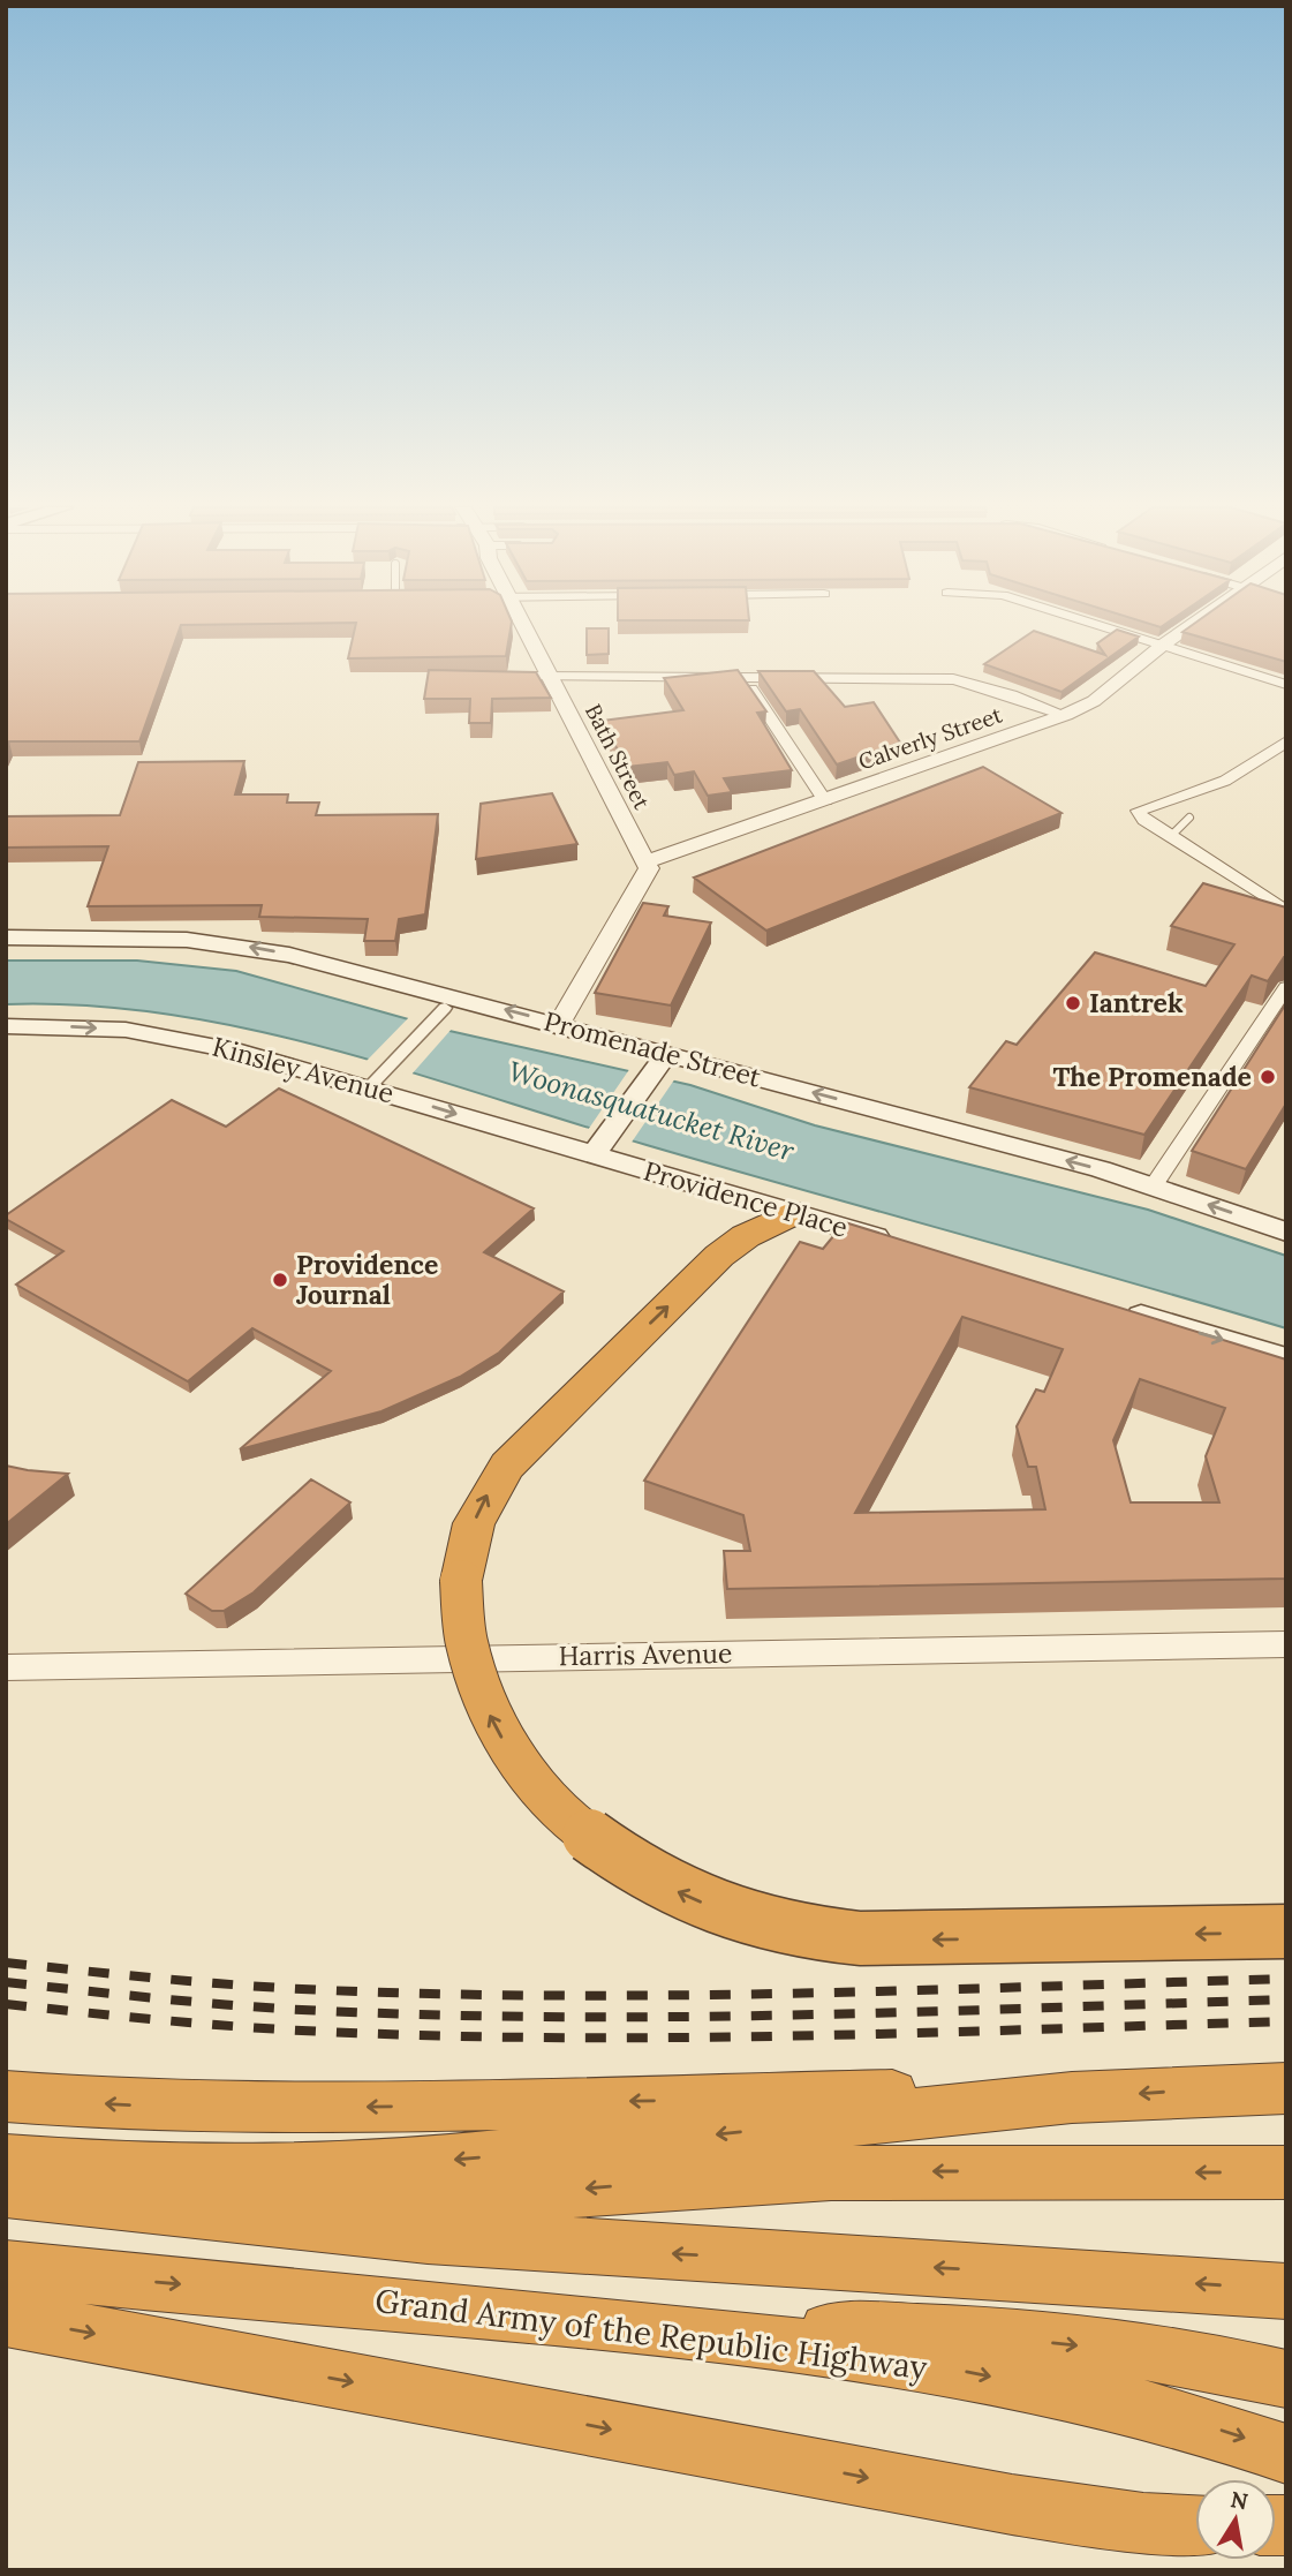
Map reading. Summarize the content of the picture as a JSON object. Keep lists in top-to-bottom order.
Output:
{
  "streets": {
    "highway": ["Grand Army of the Republic Highway"],
    "main road": ["Promenade Street", "Kinsley Avenue", "Providence Place"],
    "street": ["Calverly Street", "Bath Street", "Harris Avenue"]
  },
  "crossings": [
    ["Calverly Street", "Bath Street"],
    ["Kinsley Avenue", "Providence Place"]
  ],
  "one_way": ["Promenade Street", "Kinsley Avenue"],
  "water": ["Woonasquatucket River"],
  "places": ["Iantrek", "The Promenade", "Providence Journal"],
  "north": "top"
}
